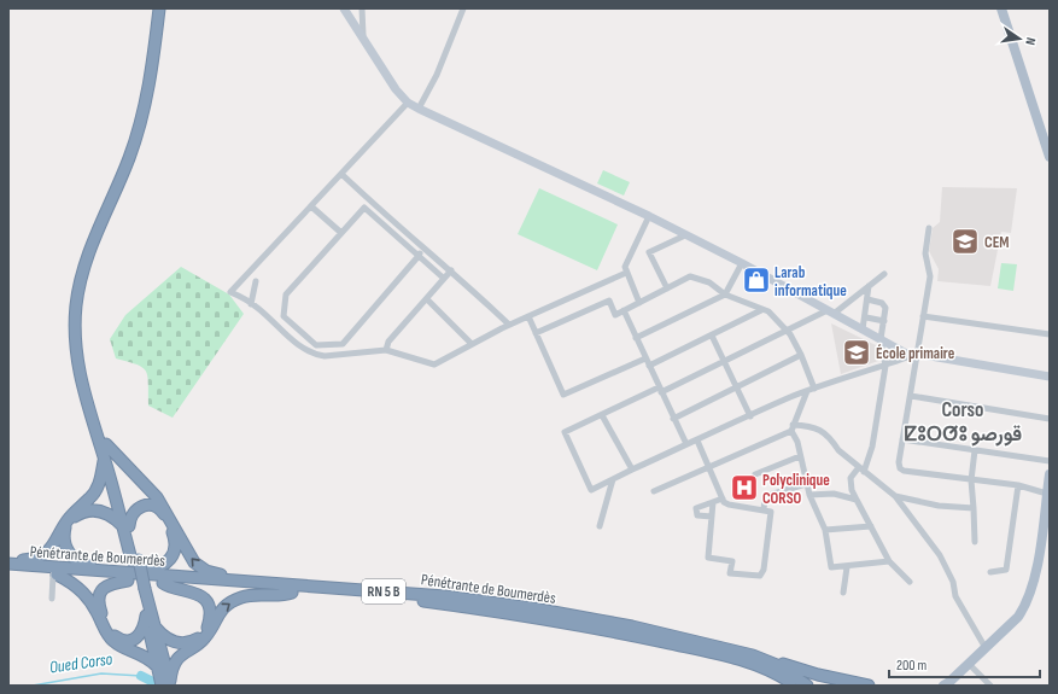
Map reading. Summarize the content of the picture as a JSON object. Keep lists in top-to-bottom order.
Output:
{
  "streets": {
    "highway": ["Pénétrante de Boumerdès", "RN 5 B"]
  },
  "districts": ["Corso ⵇⵓⵔⵚⵓ قورصو"],
  "water": ["Oued Corso"],
  "places": {
    "school or university": ["CEM", "École primaire"],
    "shop": ["Larab informatique"],
    "hospital": ["Polyclinique CORSO"]
  },
  "scale_bar": "200 m",
  "north": "right"
}
